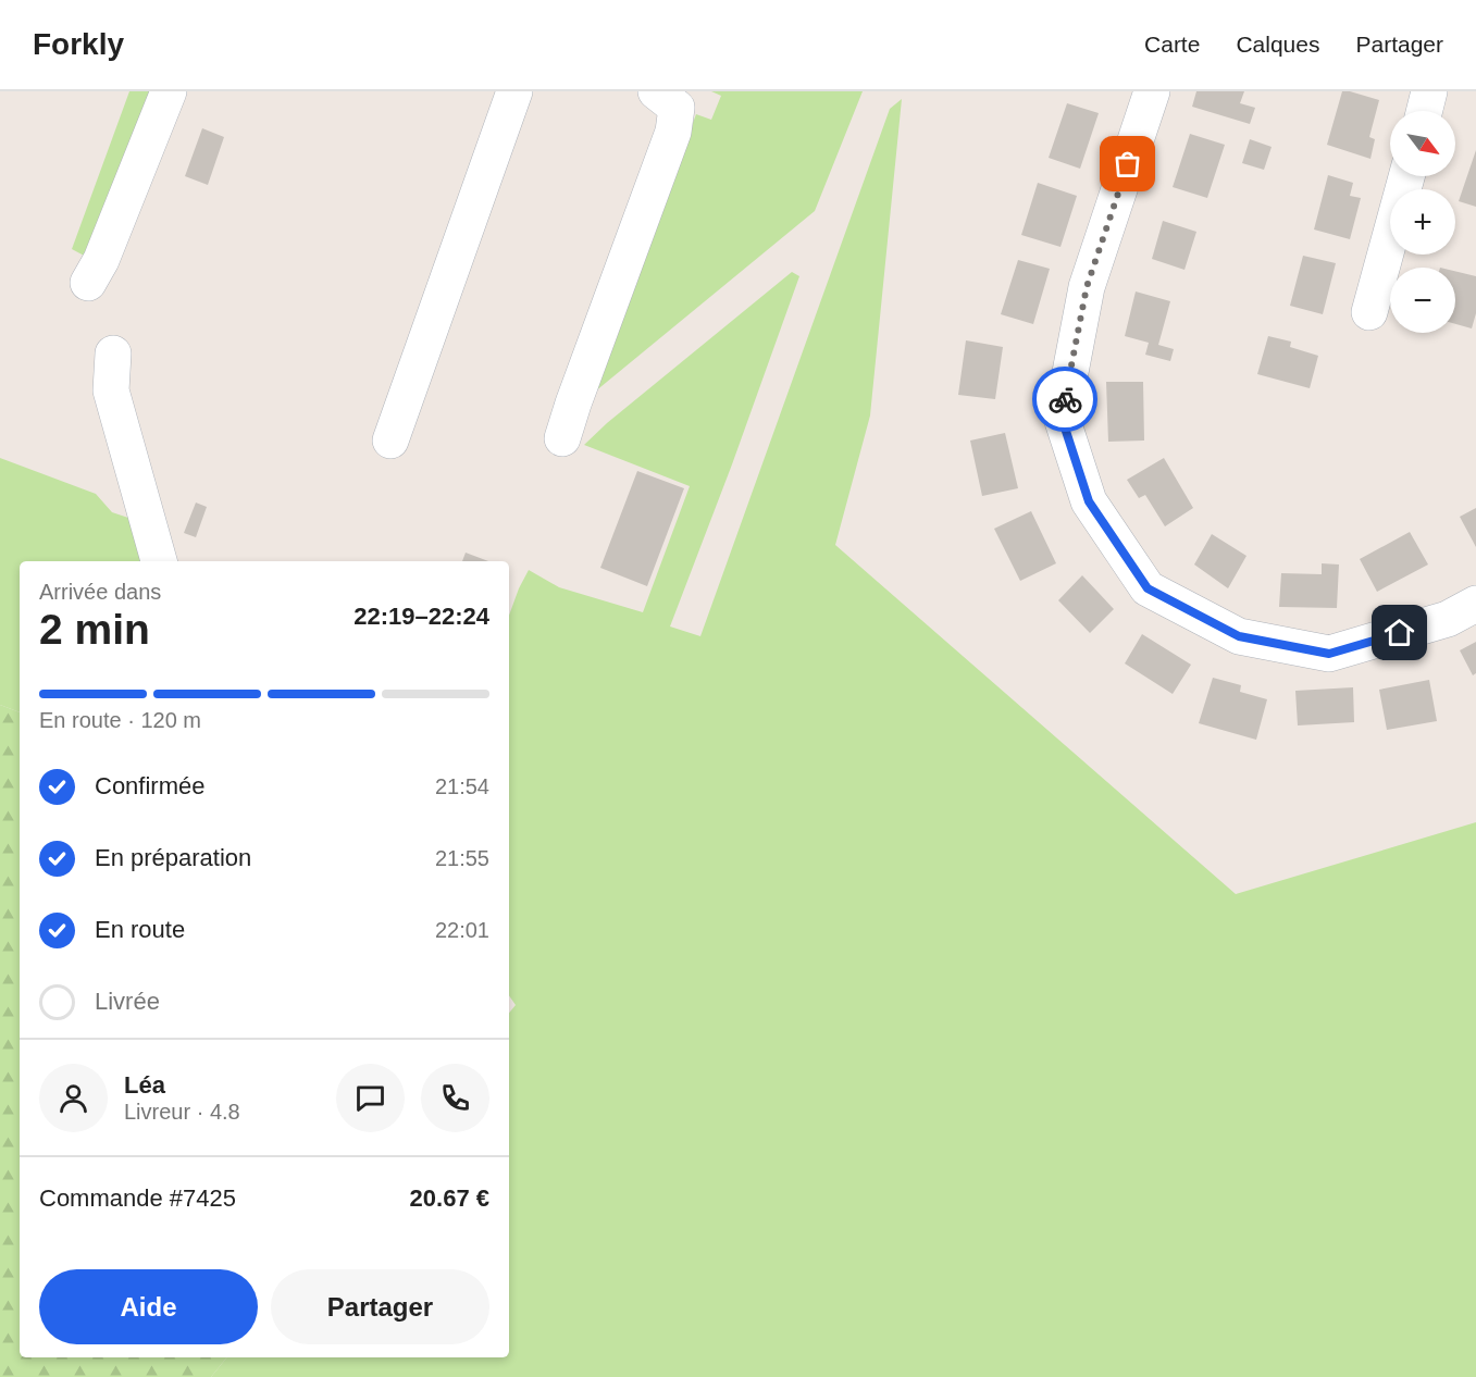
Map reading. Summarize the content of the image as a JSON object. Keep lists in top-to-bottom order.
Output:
{
  "north": "bottom right",
  "page": {
    "header": "Forkly",
    "nav": ["Carte", "Calques", "Partager"],
    "map_buttons": ["+", "−"],
    "heading": ["2 min", "Arrivée dans", "22:19–22:24"],
    "panel": [
      "Léa",
      "Livreur · 4.8",
      "Commande #7425",
      "20.67 €"
    ],
    "bar": "En route · 120 m",
    "list": [
      ["Confirmée", "21:54"],
      ["En préparation", "21:55"],
      ["En route", "22:01"],
      "Livrée"
    ],
    "buttons": ["Aide", "Partager"]
  }
}
